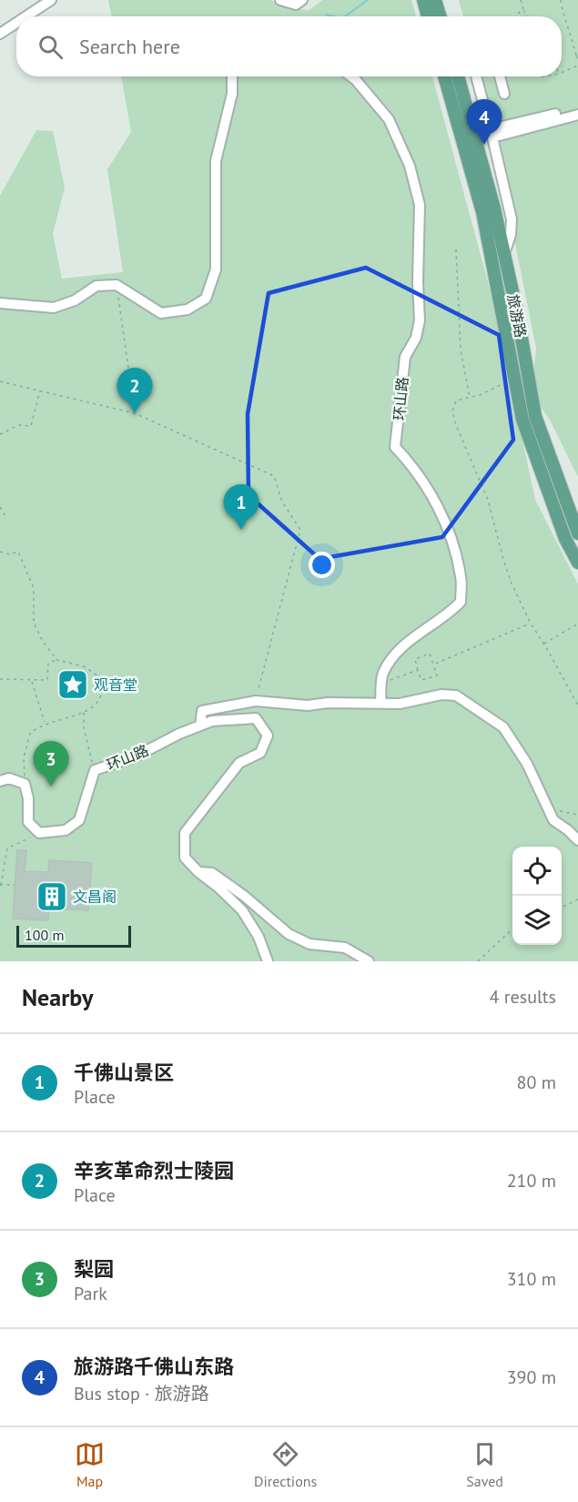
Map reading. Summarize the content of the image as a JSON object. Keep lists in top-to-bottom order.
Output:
{
  "streets": {
    "main road": ["旅游路"],
    "street": ["环山路"]
  },
  "places": {
    "place": ["观音堂"],
    "building": ["文昌阁"]
  },
  "scale_bar": "100 m",
  "page": {
    "search": "Search here",
    "pins": [
      "4",
      "2",
      "1",
      "3"
    ],
    "scale": "100 m",
    "heading": ["Nearby", "4 results"],
    "list": [
      {
        "mark": "1",
        "name": "千佛山景区",
        "note": "Place",
        "value": "80 m"
      },
      {
        "mark": "2",
        "name": "辛亥革命烈士陵园",
        "note": "Place",
        "value": "210 m"
      },
      {
        "mark": "3",
        "name": "梨园",
        "note": "Park",
        "value": "310 m"
      },
      {
        "mark": "4",
        "name": "旅游路千佛山东路",
        "note": "Bus stop · 旅游路",
        "value": "390 m"
      }
    ],
    "nav": ["Map", "Directions", "Saved"]
  }
}
